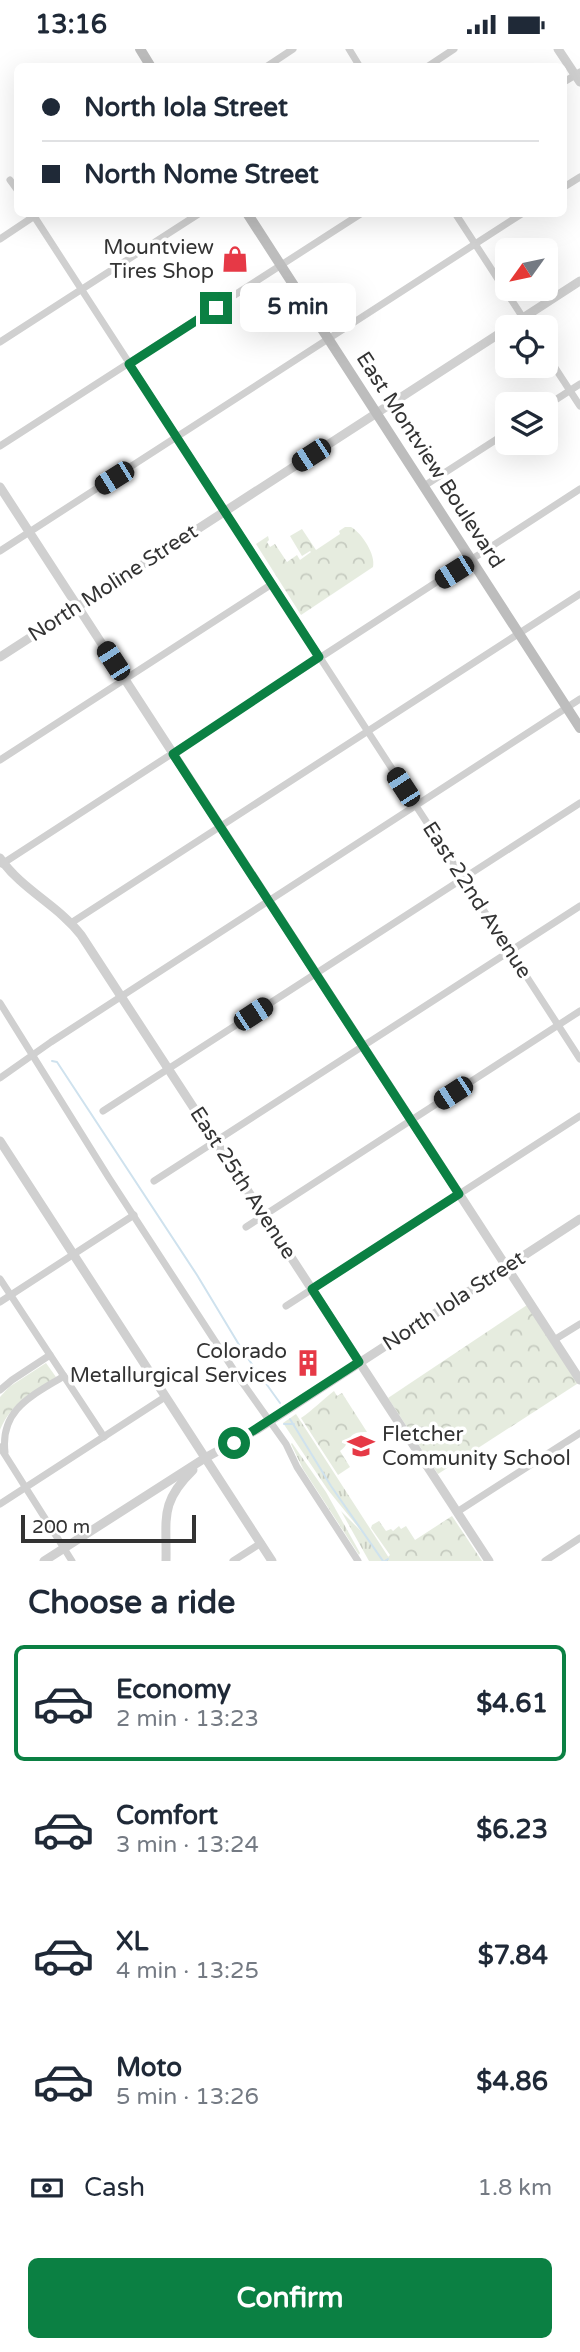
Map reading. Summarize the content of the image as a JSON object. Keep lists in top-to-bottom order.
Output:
{
  "streets": {
    "main road": ["East Montview Boulevard"],
    "street": [
      "North Moline Street",
      "East 22nd Avenue",
      "East 25th Avenue",
      "North Iola Street"
    ]
  },
  "crossings": [
    ["East Montview Boulevard", "North Moline Street"],
    ["North Moline Street", "East 22nd Avenue"],
    ["East 25th Avenue", "North Iola Street"]
  ],
  "places": {
    "shop": ["Mountview Tires Shop"],
    "building": ["Colorado Metallurgical Services"],
    "school or university": ["Fletcher Community School"]
  },
  "scale_bar": "200 m",
  "north": "bottom left",
  "page": {
    "status": "13:16",
    "banner": ["North Iola Street", "North Nome Street"],
    "bubble": "5 min",
    "scale": "200 m",
    "heading": "Choose a ride",
    "list": [
      {
        "name": "Economy",
        "note": "2 min · 13:23",
        "value": "$4.61"
      },
      {
        "name": "Comfort",
        "note": "3 min · 13:24",
        "value": "$6.23"
      },
      {
        "name": "XL",
        "note": "4 min · 13:25",
        "value": "$7.84"
      },
      {
        "name": "Moto",
        "note": "5 min · 13:26",
        "value": "$4.86"
      }
    ],
    "pay": ["Cash", "1.8 km"],
    "buttons": "Confirm"
  }
}
